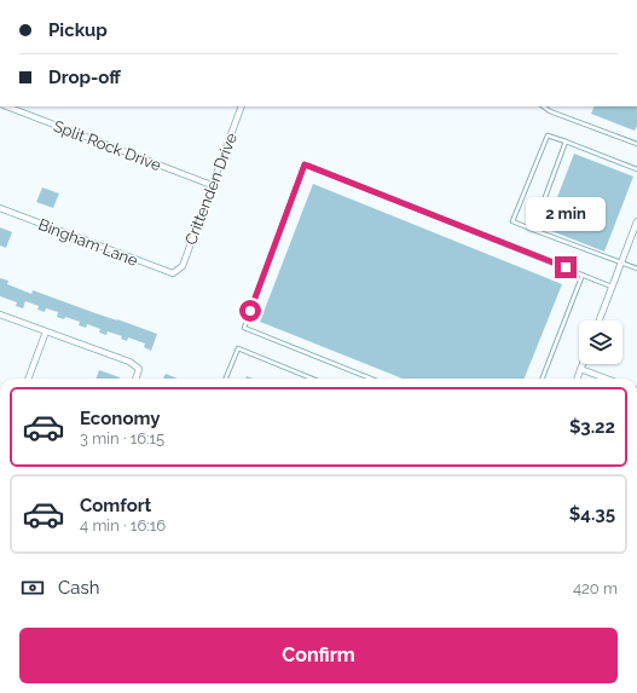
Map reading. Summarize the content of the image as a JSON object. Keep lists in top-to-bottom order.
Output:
{
  "streets": {
    "street": ["Split Rock Drive", "Crittenden Drive", "Bingham Lane"]
  },
  "crossings": [
    ["Split Rock Drive", "Crittenden Drive"],
    ["Crittenden Drive", "Bingham Lane"]
  ],
  "page": {
    "banner": ["Pickup", "Drop-off"],
    "bubble": "2 min",
    "list": [
      {
        "name": "Economy",
        "note": "3 min · 16:15",
        "value": "$3.22"
      },
      {
        "name": "Comfort",
        "note": "4 min · 16:16",
        "value": "$4.35"
      }
    ],
    "pay": ["Cash", "420 m"],
    "buttons": "Confirm"
  }
}
